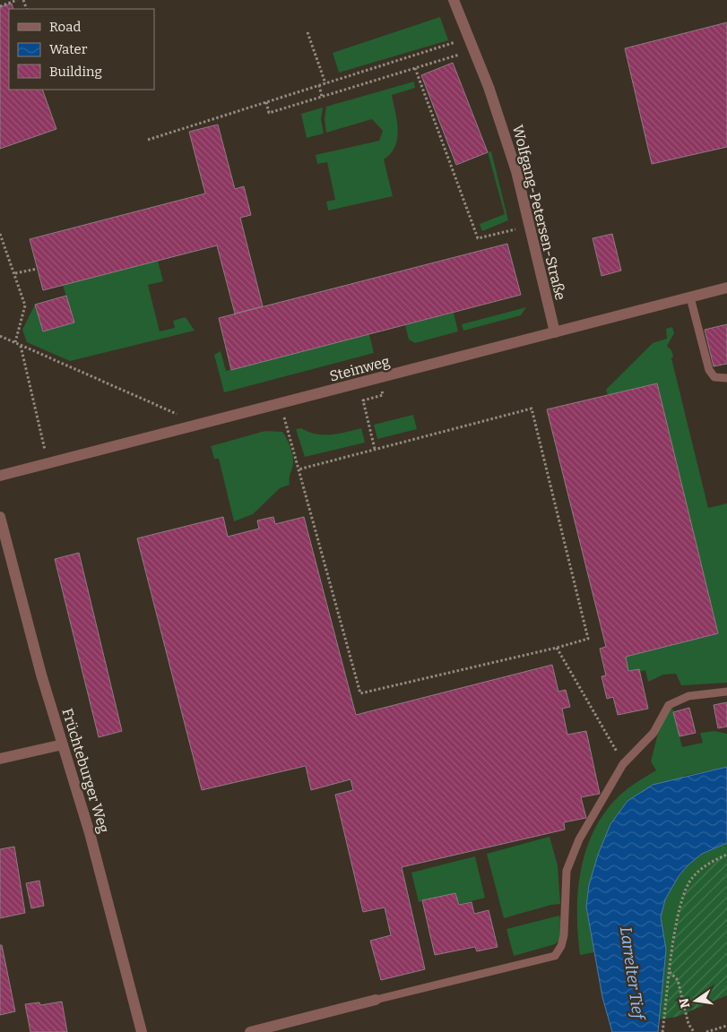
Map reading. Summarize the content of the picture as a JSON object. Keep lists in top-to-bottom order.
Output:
{
  "streets": {
    "street": ["Wolfgang-Petersen-Straße", "Steinweg", "Früchteburger Weg"]
  },
  "crossings": [
    ["Wolfgang-Petersen-Straße", "Steinweg"]
  ],
  "water": ["Larrelter Tief"],
  "legend": ["Road", "Water", "Building"],
  "north": "left"
}
